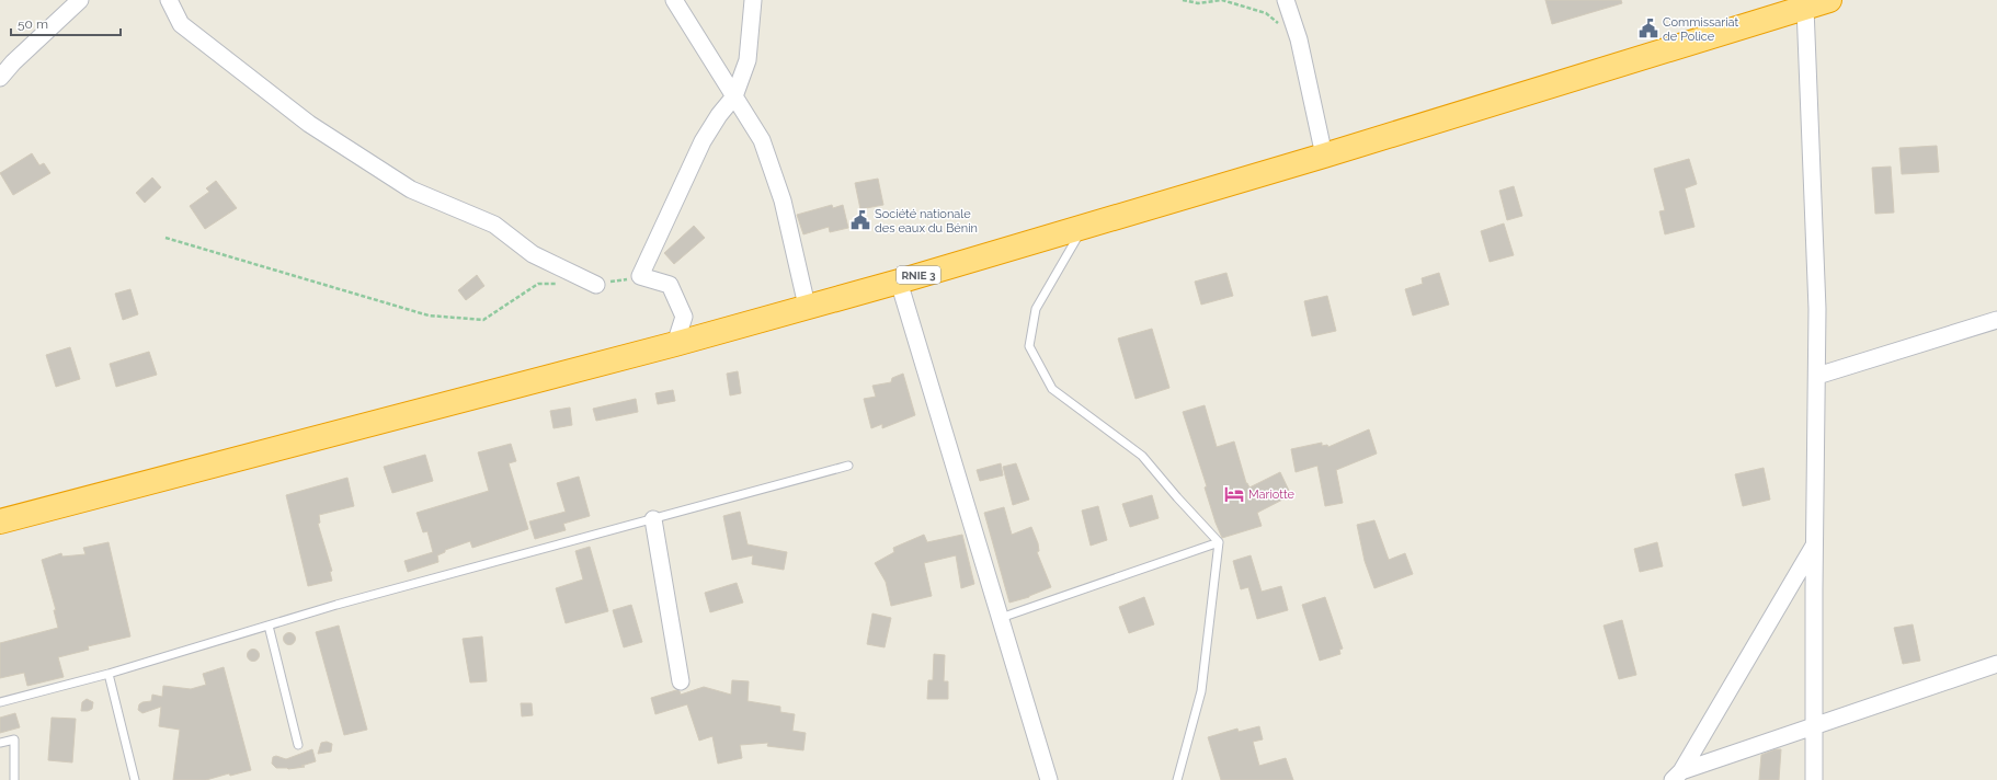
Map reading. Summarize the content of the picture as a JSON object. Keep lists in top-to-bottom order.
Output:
{
  "streets": {
    "highway": ["RNIE 3"]
  },
  "places": {
    "public building": ["Commissariat de Police", "Société nationale des eaux du Bénin"],
    "hotel": ["Mariotte"]
  },
  "scale_bar": "50 m"
}
